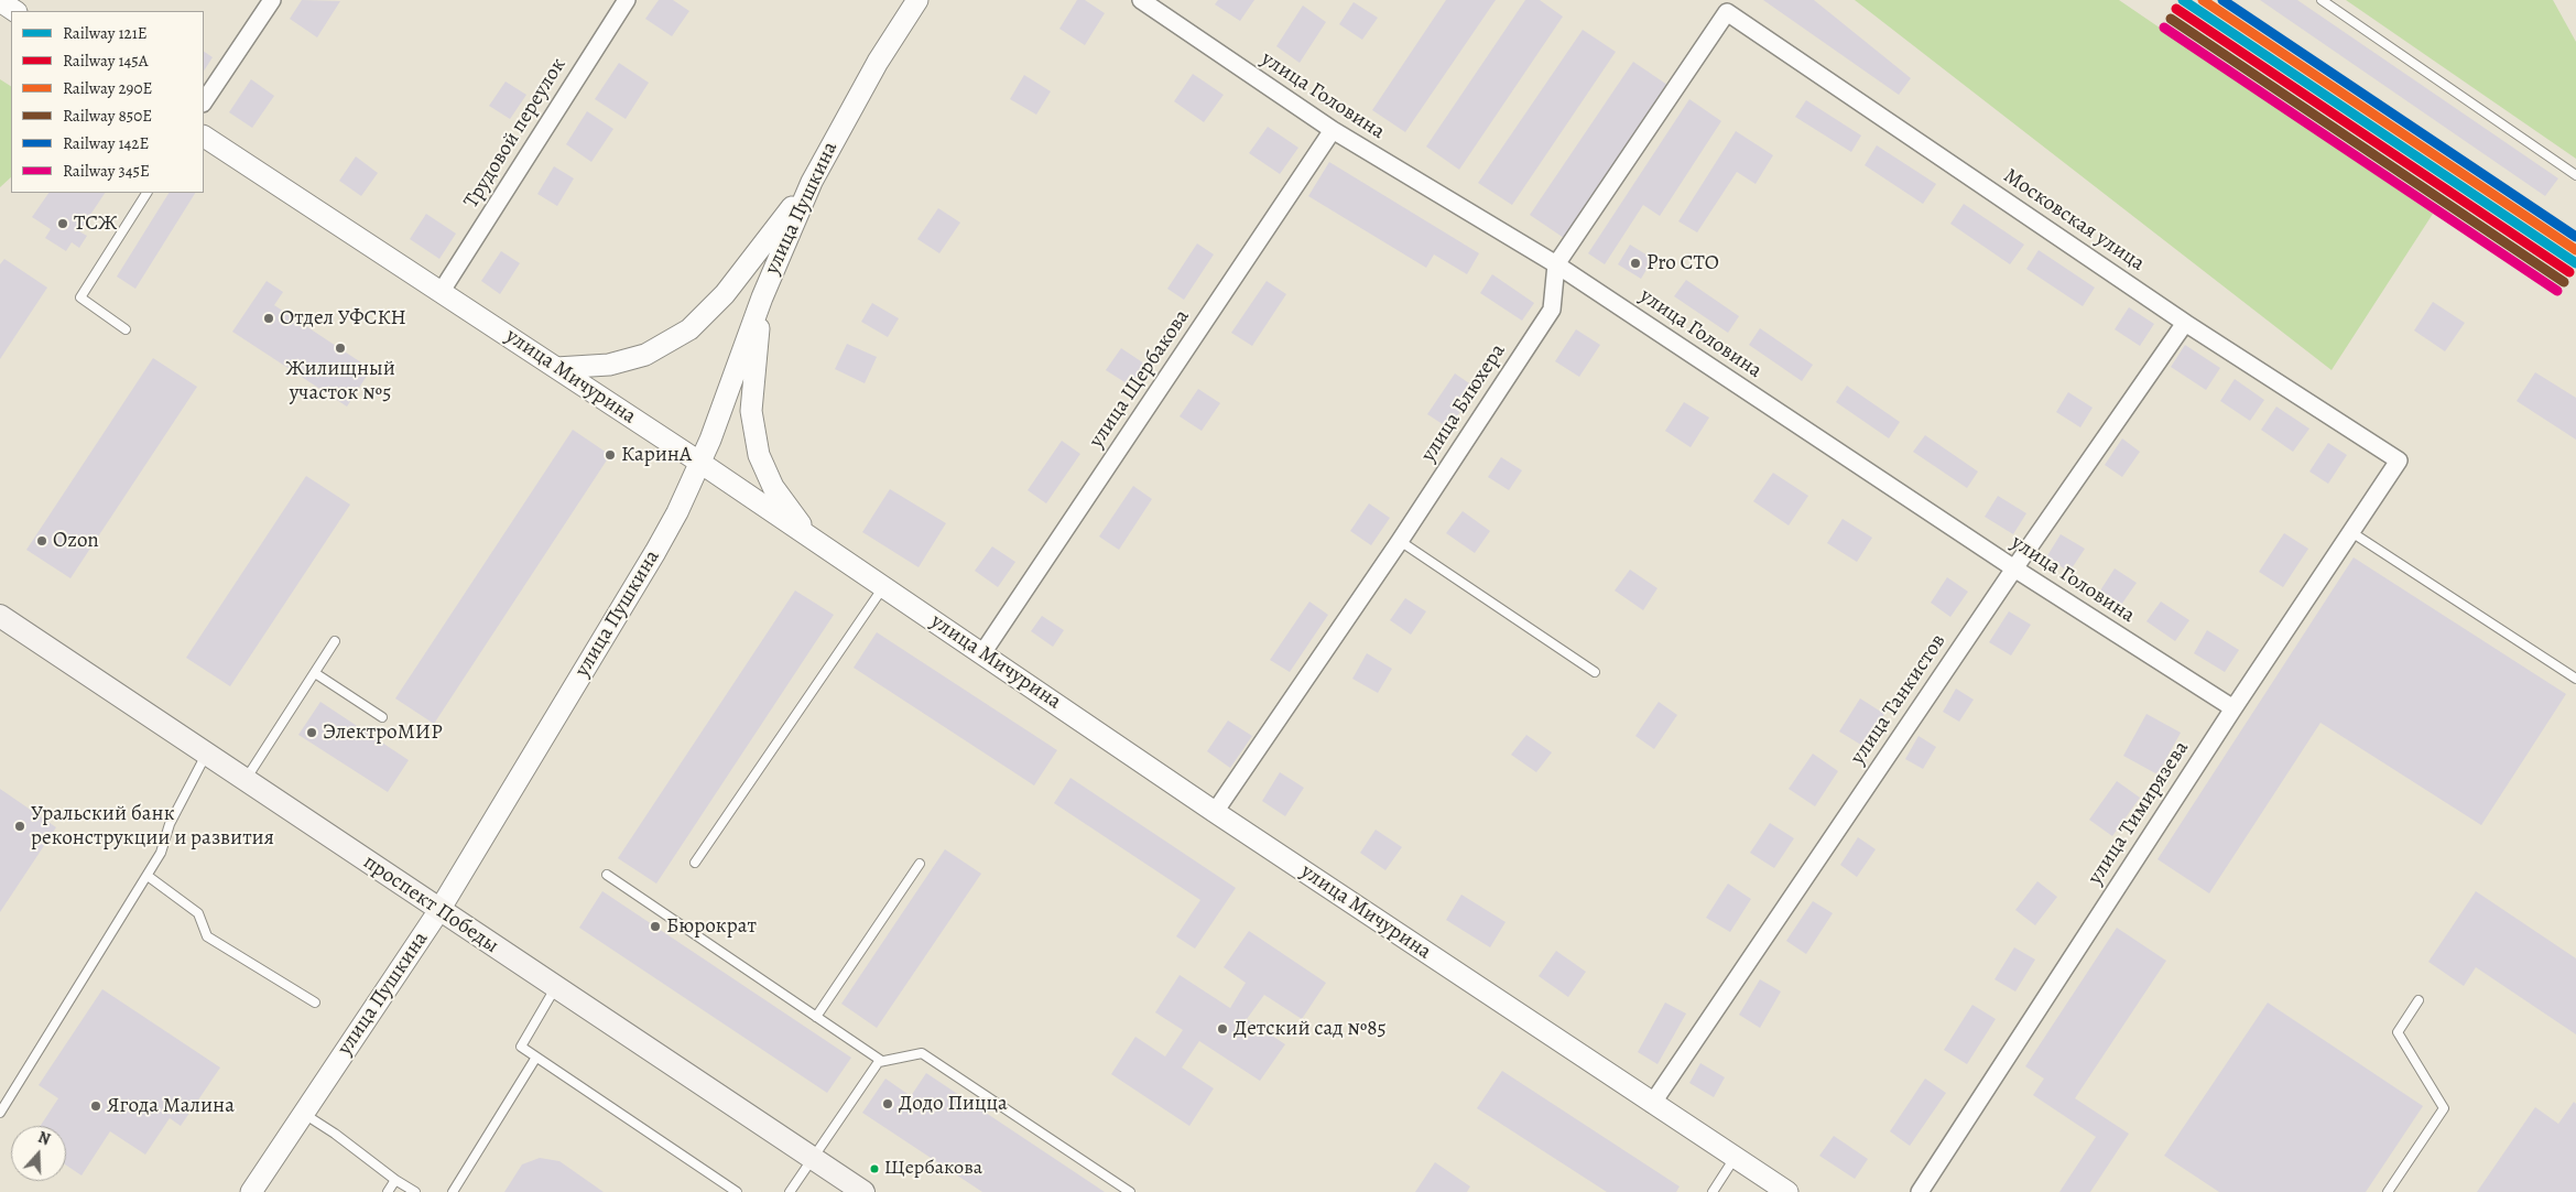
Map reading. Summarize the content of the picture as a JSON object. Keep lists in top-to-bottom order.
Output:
{
  "streets": {
    "main road": ["проспект Победы"],
    "street": [
      "улица Головина",
      "Трудовой переулок",
      "улица Пушкина",
      "Московская улица",
      "улица Мичурина",
      "улица Щербакова",
      "улица Блюхера",
      "улица Танкистов",
      "улица Тимирязева"
    ]
  },
  "crossings": [
    ["улица Головина", "улица Щербакова"],
    ["улица Головина", "улица Блюхера"],
    ["улица Головина", "улица Танкистов"],
    ["улица Головина", "улица Тимирязева"],
    ["Трудовой переулок", "улица Мичурина"],
    ["улица Пушкина", "улица Мичурина"],
    ["улица Пушкина", "проспект Победы"],
    ["Московская улица", "улица Блюхера"],
    ["Московская улица", "улица Танкистов"],
    ["Московская улица", "улица Тимирязева"],
    ["улица Мичурина", "улица Щербакова"],
    ["улица Мичурина", "улица Блюхера"],
    ["улица Мичурина", "улица Танкистов"]
  ],
  "places": [
    "ТСЖ",
    "Pro СТО",
    "Отдел УФСКН",
    "Жилищный участок №5",
    "КаринА",
    "Ozon",
    "ЭлектроМИР",
    "Уральский банк реконструкции и развития",
    "Бюрократ",
    "Детский сад №85",
    "Додо Пицца",
    "Ягода Малина",
    "Щербакова"
  ],
  "lines": [
    "rail line 121Е",
    "rail line 290Е",
    "rail line 142Е",
    "rail line 145А",
    "rail line 850Е",
    "rail line 345Е"
  ],
  "legend": [
    "Railway 121Е",
    "Railway 145А",
    "Railway 290Е",
    "Railway 850Е",
    "Railway 142Е",
    "Railway 345Е"
  ],
  "north": "top"
}
